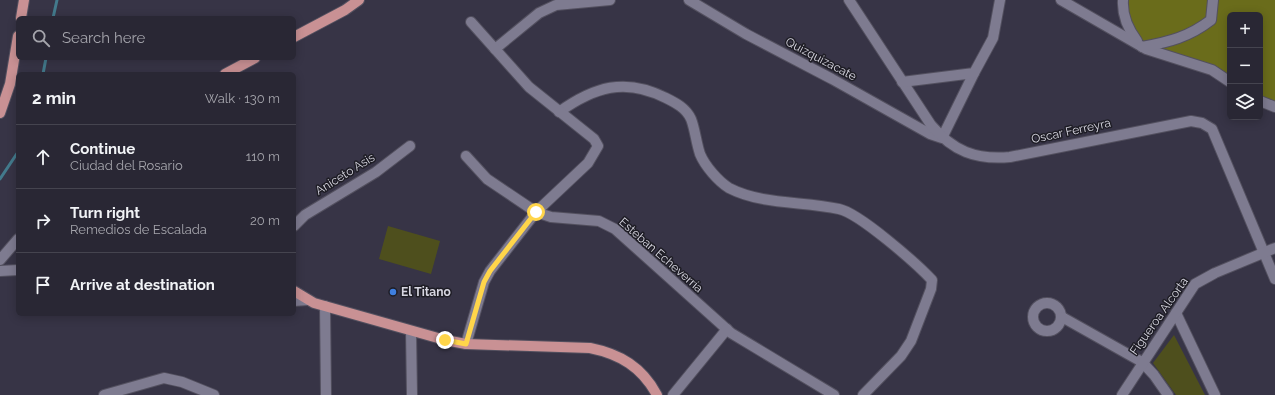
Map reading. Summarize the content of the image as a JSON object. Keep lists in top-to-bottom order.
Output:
{
  "streets": {
    "street": [
      "Quizquizacate",
      "Oscar Ferreyra",
      "Aniceto Asis",
      "Esteban Echeverría",
      "Figueroa Alcorta"
    ]
  },
  "crossings": [
    ["Quizquizacate", "Oscar Ferreyra"],
    ["Oscar Ferreyra", "Figueroa Alcorta"]
  ],
  "places": ["El Titano"],
  "page": {
    "map_buttons": ["+", "−"],
    "search": "Search here",
    "heading": ["2 min", "Walk · 130 m"],
    "list": [
      ["Continue", "Ciudad del Rosario", "110 m"],
      ["Turn right", "Remedios de Escalada", "20 m"],
      "Arrive at destination"
    ]
  }
}
